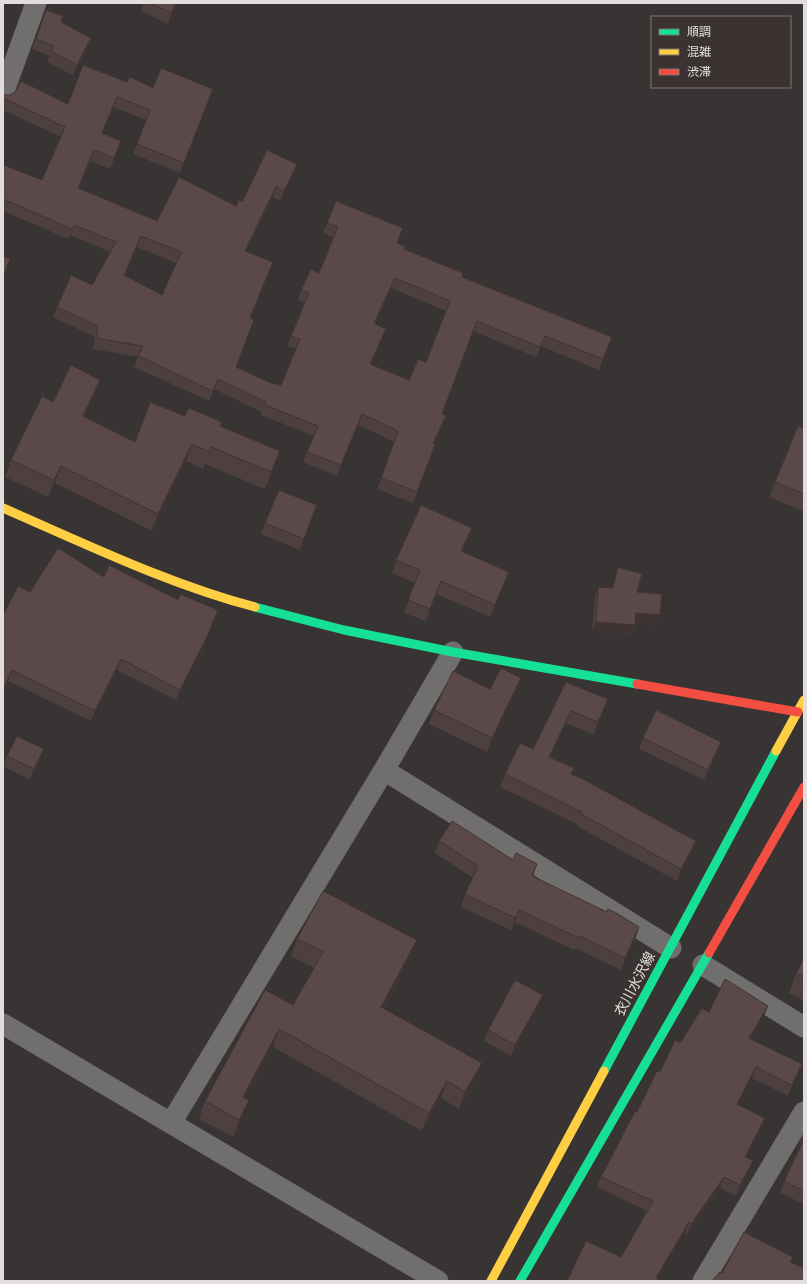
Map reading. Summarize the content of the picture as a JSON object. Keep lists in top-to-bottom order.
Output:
{
  "streets": {
    "main road": ["衣川水沢線"]
  },
  "legend": ["順調", "混雑", "渋滞"]
}
